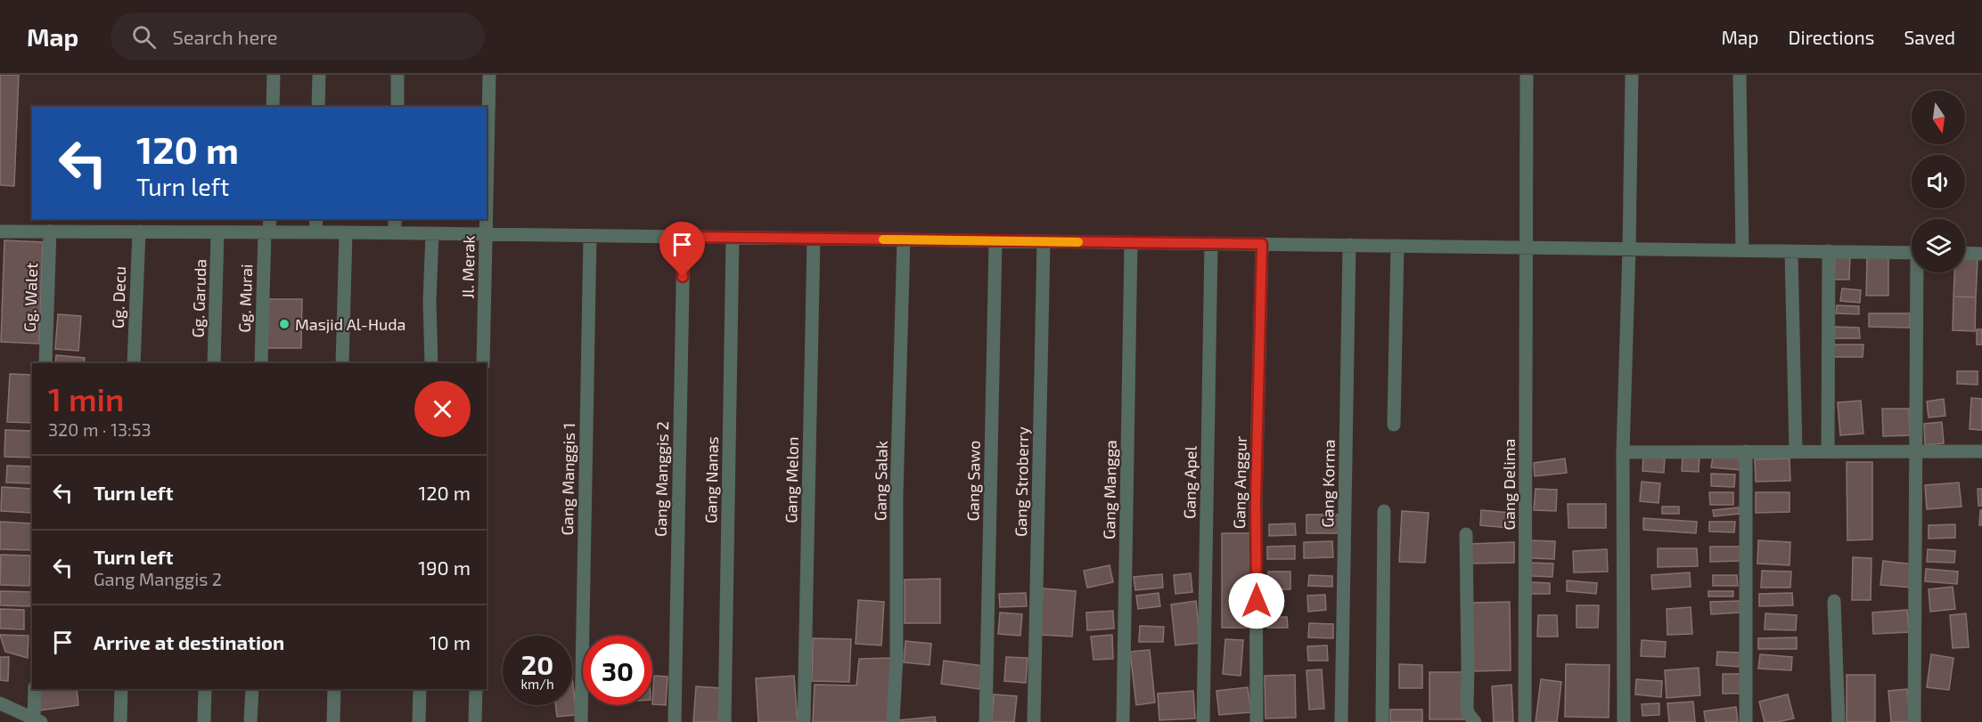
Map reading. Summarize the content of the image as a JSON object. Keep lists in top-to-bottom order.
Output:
{
  "streets": {
    "street": [
      "Jl. Merak",
      "Gg. Walet",
      "Gg. Decu",
      "Gg. Garuda",
      "Gg. Murai",
      "Gang Manggis 1",
      "Gang Manggis 2",
      "Gang Nanas",
      "Gang Melon",
      "Gang Salak",
      "Gang Sawo",
      "Gang Stroberry",
      "Gang Apel",
      "Gang Anggur",
      "Gang Korma",
      "Gang Delima",
      "Gang Mangga"
    ]
  },
  "places": ["Masjid Al-Huda"],
  "north": "bottom",
  "page": {
    "header": "Map",
    "search": "Search here",
    "nav": ["Map", "Directions", "Saved"],
    "turn": ["120 m", "Turn left"],
    "heading": ["1 min", "320 m · 13:53"],
    "list": [
      {
        "name": "Turn left",
        "value": "120 m"
      },
      {
        "name": "Turn left",
        "note": "Gang Manggis 2",
        "value": "190 m"
      },
      {
        "name": "Arrive at destination",
        "value": "10 m"
      }
    ],
    "speed": "20 km/h",
    "limit": "30"
  }
}
